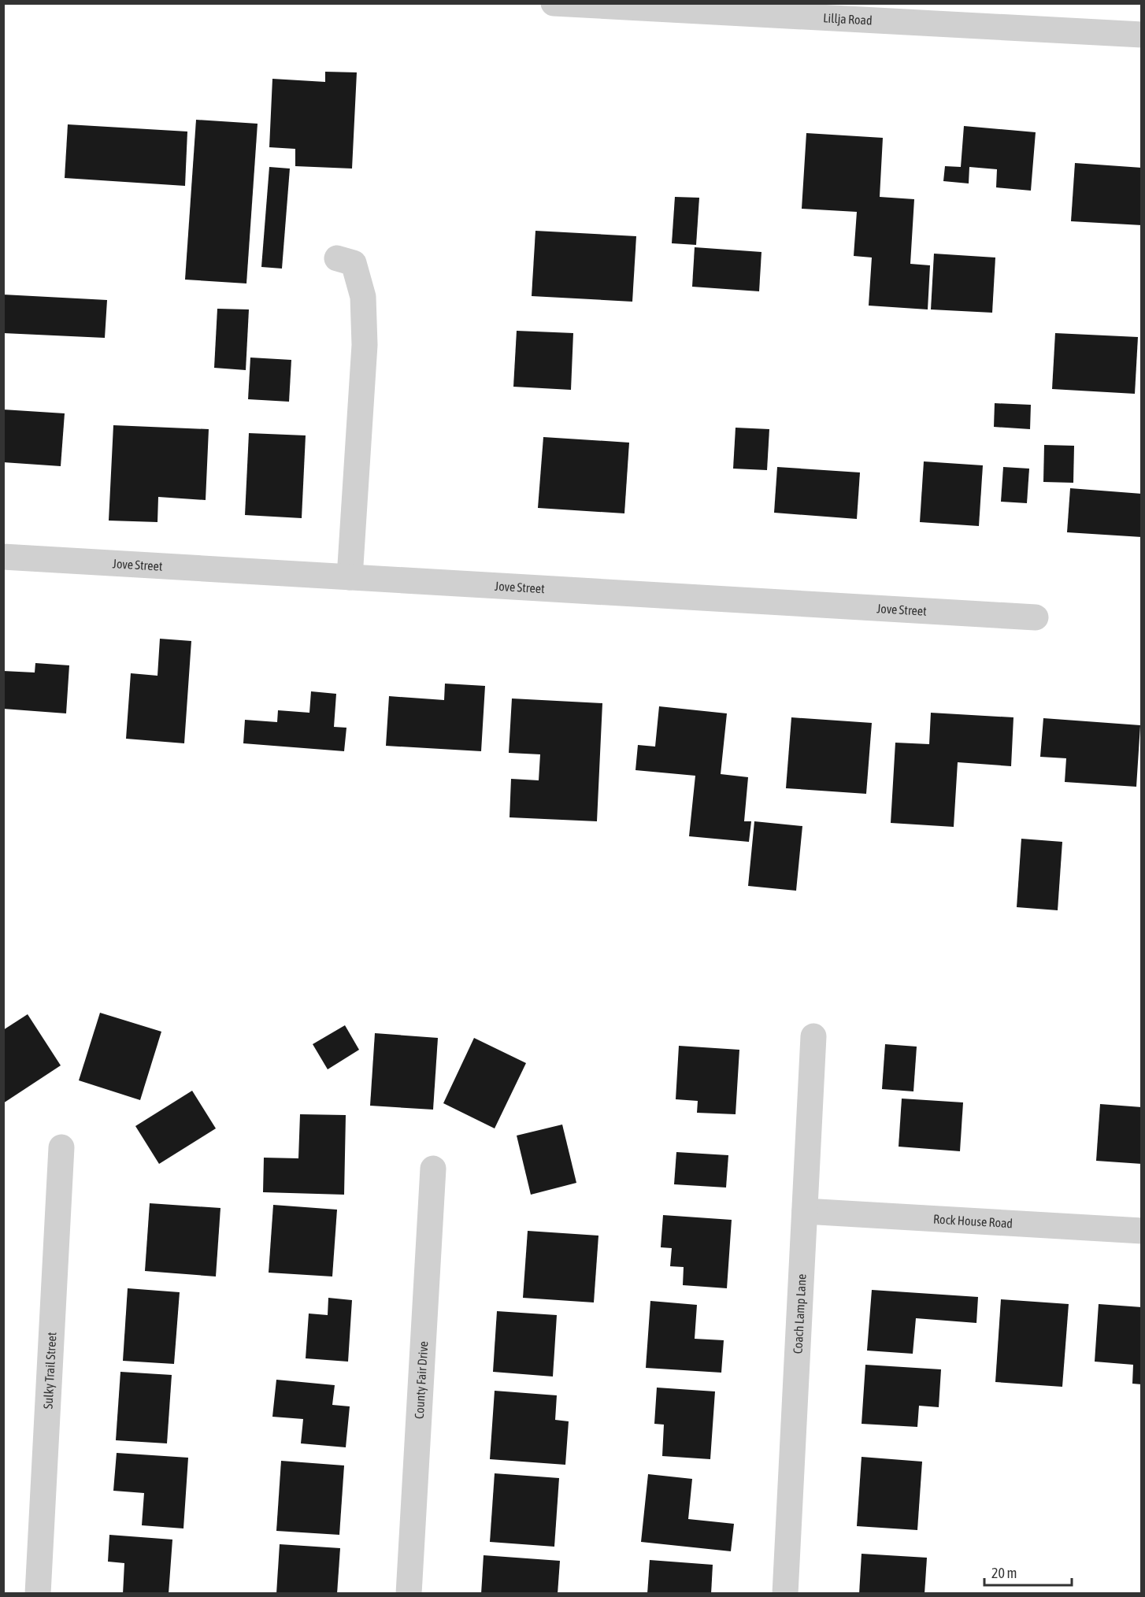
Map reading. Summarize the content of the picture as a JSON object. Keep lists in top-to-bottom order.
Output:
{
  "streets": {
    "street": [
      "Lillja Road",
      "Jove Street",
      "Rock House Road",
      "Coach Lamp Lane",
      "Sulky Trail Street",
      "County Fair Drive"
    ]
  },
  "crossings": [
    ["Rock House Road", "Coach Lamp Lane"]
  ],
  "scale_bar": "20 m"
}
